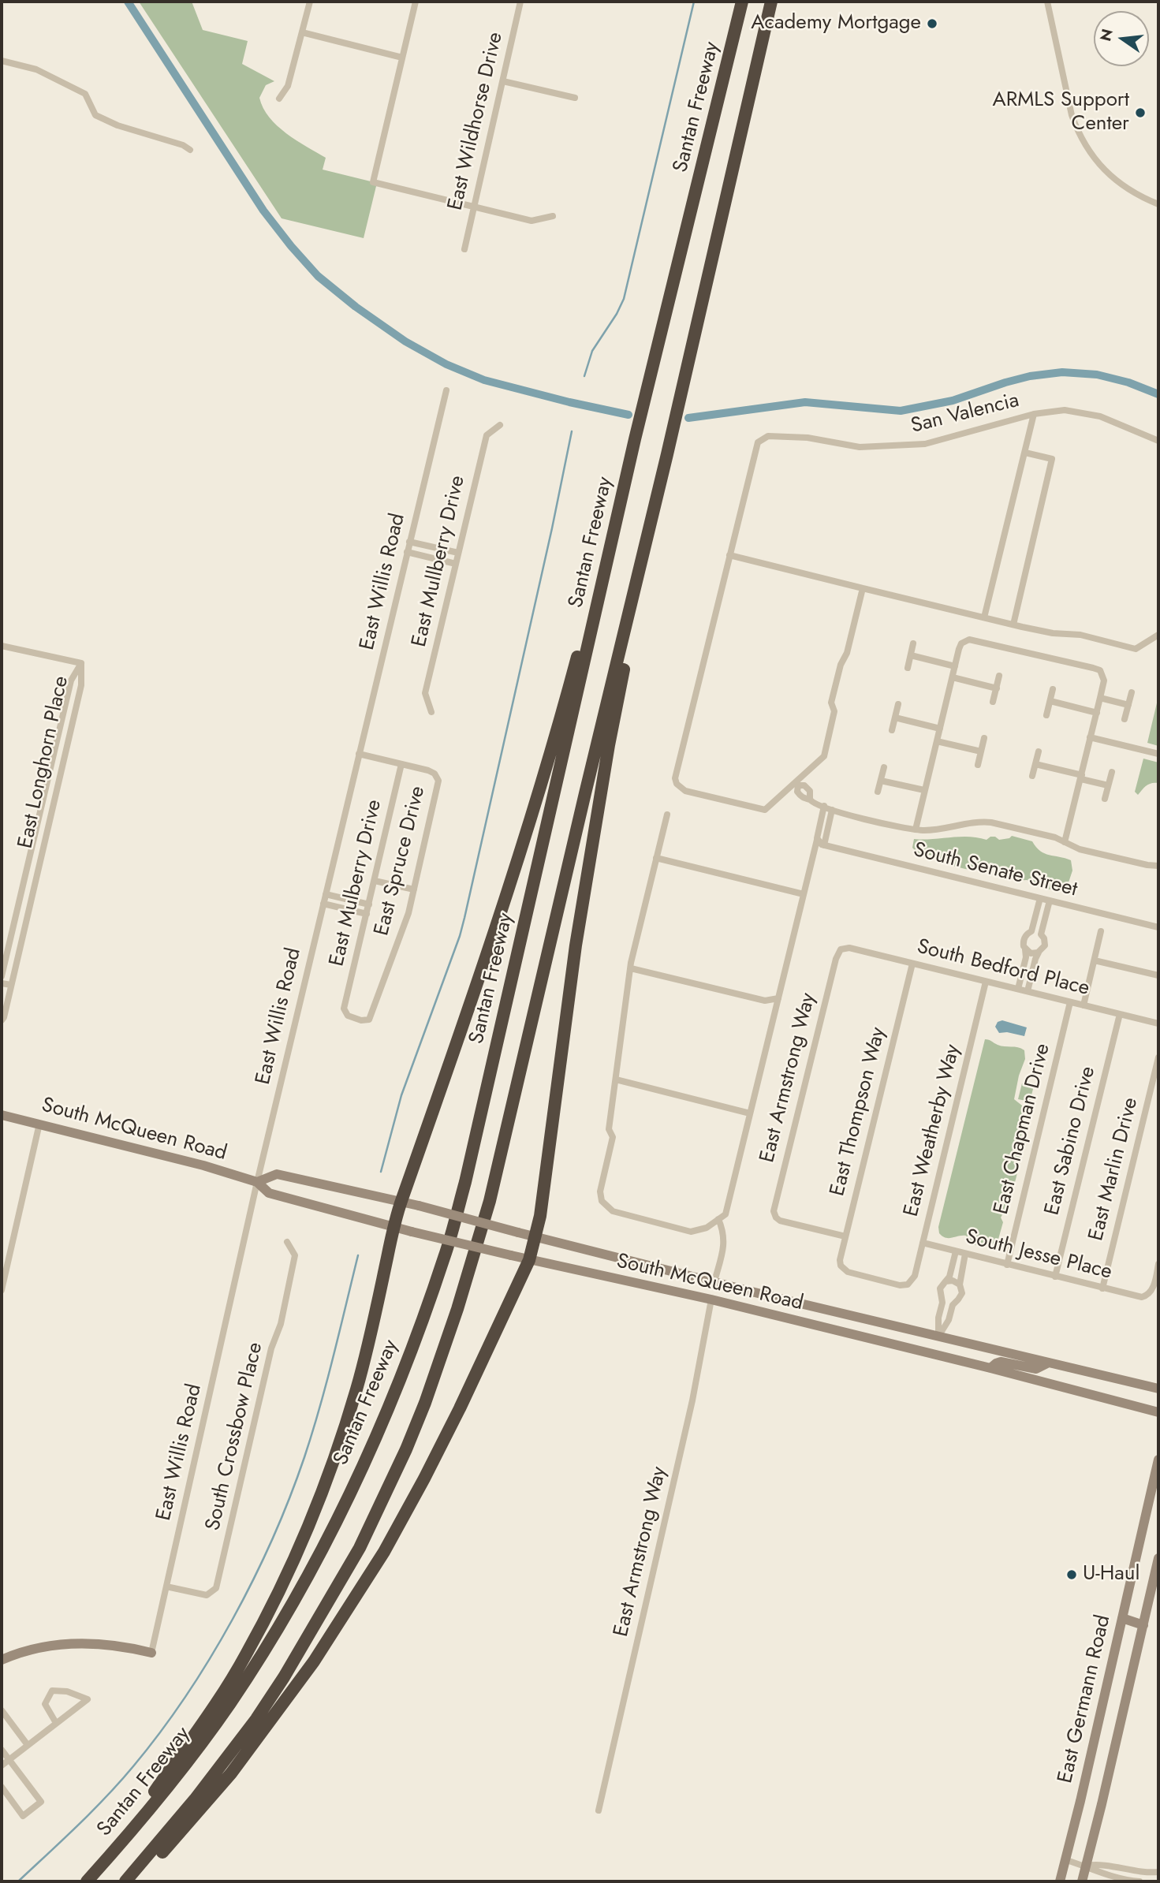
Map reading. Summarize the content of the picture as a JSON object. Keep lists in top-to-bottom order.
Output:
{
  "streets": {
    "highway": ["Santan Freeway"],
    "main road": ["South McQueen Road", "East Germann Road"],
    "street": [
      "East Wildhorse Drive",
      "San Valencia",
      "East Mullberry Drive",
      "East Willis Road",
      "East Longhorn Place",
      "East Spruce Drive",
      "South Senate Street",
      "East Mulberry Drive",
      "South Bedford Place",
      "East Armstrong Way",
      "East Thompson Way",
      "East Chapman Drive",
      "East Weatherby Way",
      "East Sabino Drive",
      "East Marlin Drive",
      "South Jesse Place",
      "South Crossbow Place"
    ]
  },
  "crossings": [
    ["East Willis Road", "South McQueen Road"],
    ["East Willis Road", "South Crossbow Place"],
    ["East Spruce Drive", "East Mulberry Drive"],
    ["South Bedford Place", "East Armstrong Way"],
    ["South Bedford Place", "East Thompson Way"],
    ["South Bedford Place", "East Chapman Drive"],
    ["South Bedford Place", "East Weatherby Way"],
    ["South Bedford Place", "East Sabino Drive"],
    ["East Armstrong Way", "East Thompson Way"],
    ["East Armstrong Way", "South McQueen Road"],
    ["East Thompson Way", "East Weatherby Way"],
    ["East Chapman Drive", "South Jesse Place"],
    ["East Weatherby Way", "South Jesse Place"],
    ["East Sabino Drive", "South Jesse Place"],
    ["East Marlin Drive", "South Jesse Place"]
  ],
  "places": ["Academy Mortgage", "ARMLS Support Center", "U-Haul"],
  "north": "left"
}
